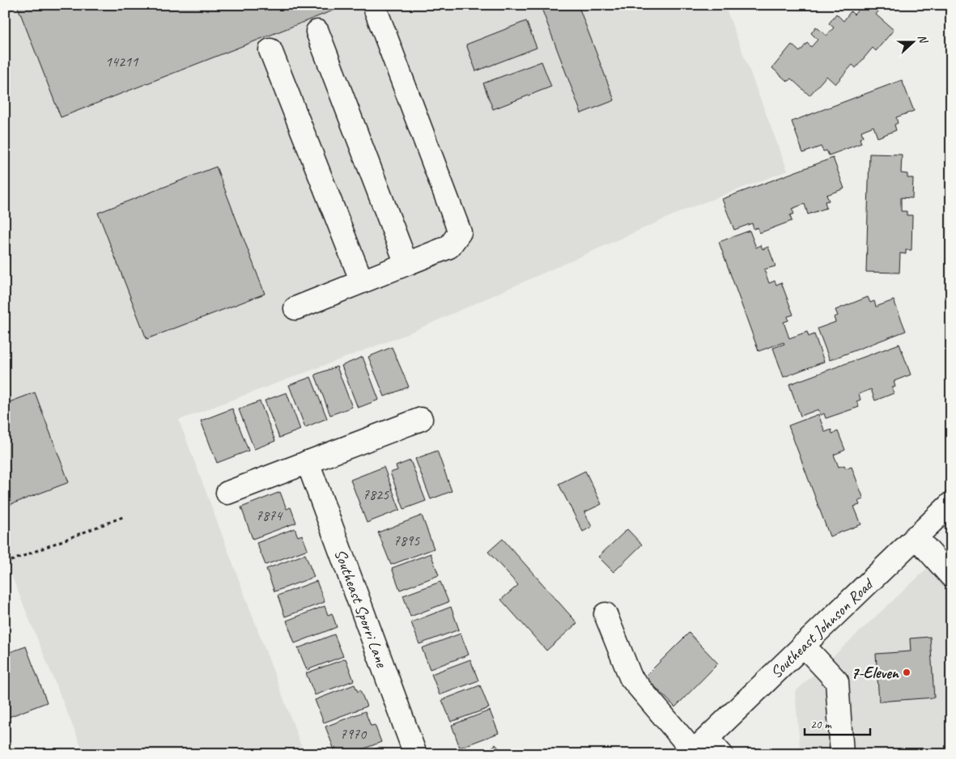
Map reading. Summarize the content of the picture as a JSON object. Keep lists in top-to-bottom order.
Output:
{
  "streets": {
    "street": ["Southeast Sporri Lane", "Southeast Johnson Road"]
  },
  "places": ["7-Eleven"],
  "house_numbers": [
    "14211",
    "7825",
    "7874",
    "7895",
    "7970"
  ],
  "scale_bar": "20 m",
  "north": "right"
}
